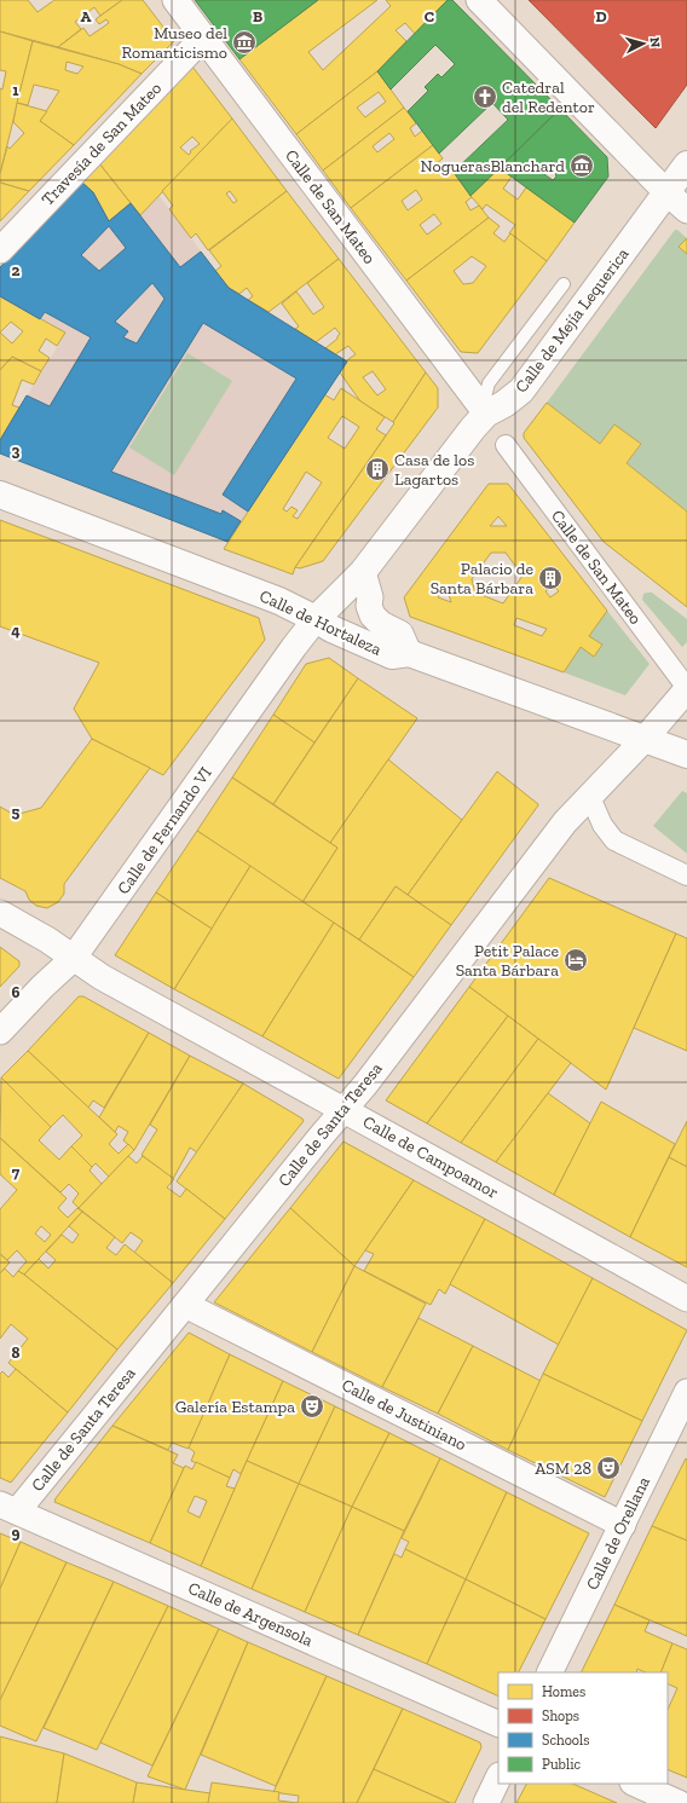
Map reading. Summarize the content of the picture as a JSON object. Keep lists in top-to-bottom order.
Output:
{
  "streets": {
    "street": [
      "Travesía de San Mateo",
      "Calle de San Mateo",
      "Calle de Mejía Lequerica",
      "Calle de Hortaleza",
      "Calle de Fernando VI",
      "Calle de Santa Teresa",
      "Calle de Campoamor",
      "Calle de Justiniano",
      "Calle de Orellana",
      "Calle de Argensola"
    ]
  },
  "crossings": [
    ["Travesía de San Mateo", "Calle de San Mateo"],
    ["Calle de San Mateo", "Calle de Mejía Lequerica"],
    ["Calle de San Mateo", "Calle de Santa Teresa"],
    ["Calle de Mejía Lequerica", "Calle de Hortaleza"],
    ["Calle de Mejía Lequerica", "Calle de Fernando VI"],
    ["Calle de Hortaleza", "Calle de Fernando VI"],
    ["Calle de Hortaleza", "Calle de Santa Teresa"],
    ["Calle de Fernando VI", "Calle de Campoamor"],
    ["Calle de Santa Teresa", "Calle de Campoamor"],
    ["Calle de Santa Teresa", "Calle de Justiniano"],
    ["Calle de Santa Teresa", "Calle de Argensola"],
    ["Calle de Justiniano", "Calle de Orellana"]
  ],
  "places": {
    "museum": ["Museo del Romanticismo", "NoguerasBlanchard"],
    "church": ["Catedral del Redentor"],
    "building": ["Casa de los Lagartos", "Palacio de Santa Bárbara"],
    "hotel": ["Petit Palace Santa Bárbara"],
    "theatre": ["Galería Estampa", "ASM 28"]
  },
  "legend": [
    "Homes",
    "Shops",
    "Schools",
    "Public"
  ],
  "north": "right",
  "grid": {
    "columns": [
      "A",
      "B",
      "C",
      "D"
    ],
    "rows": [
      "1",
      "2",
      "3",
      "4",
      "5",
      "6",
      "7",
      "8",
      "9"
    ]
  }
}
